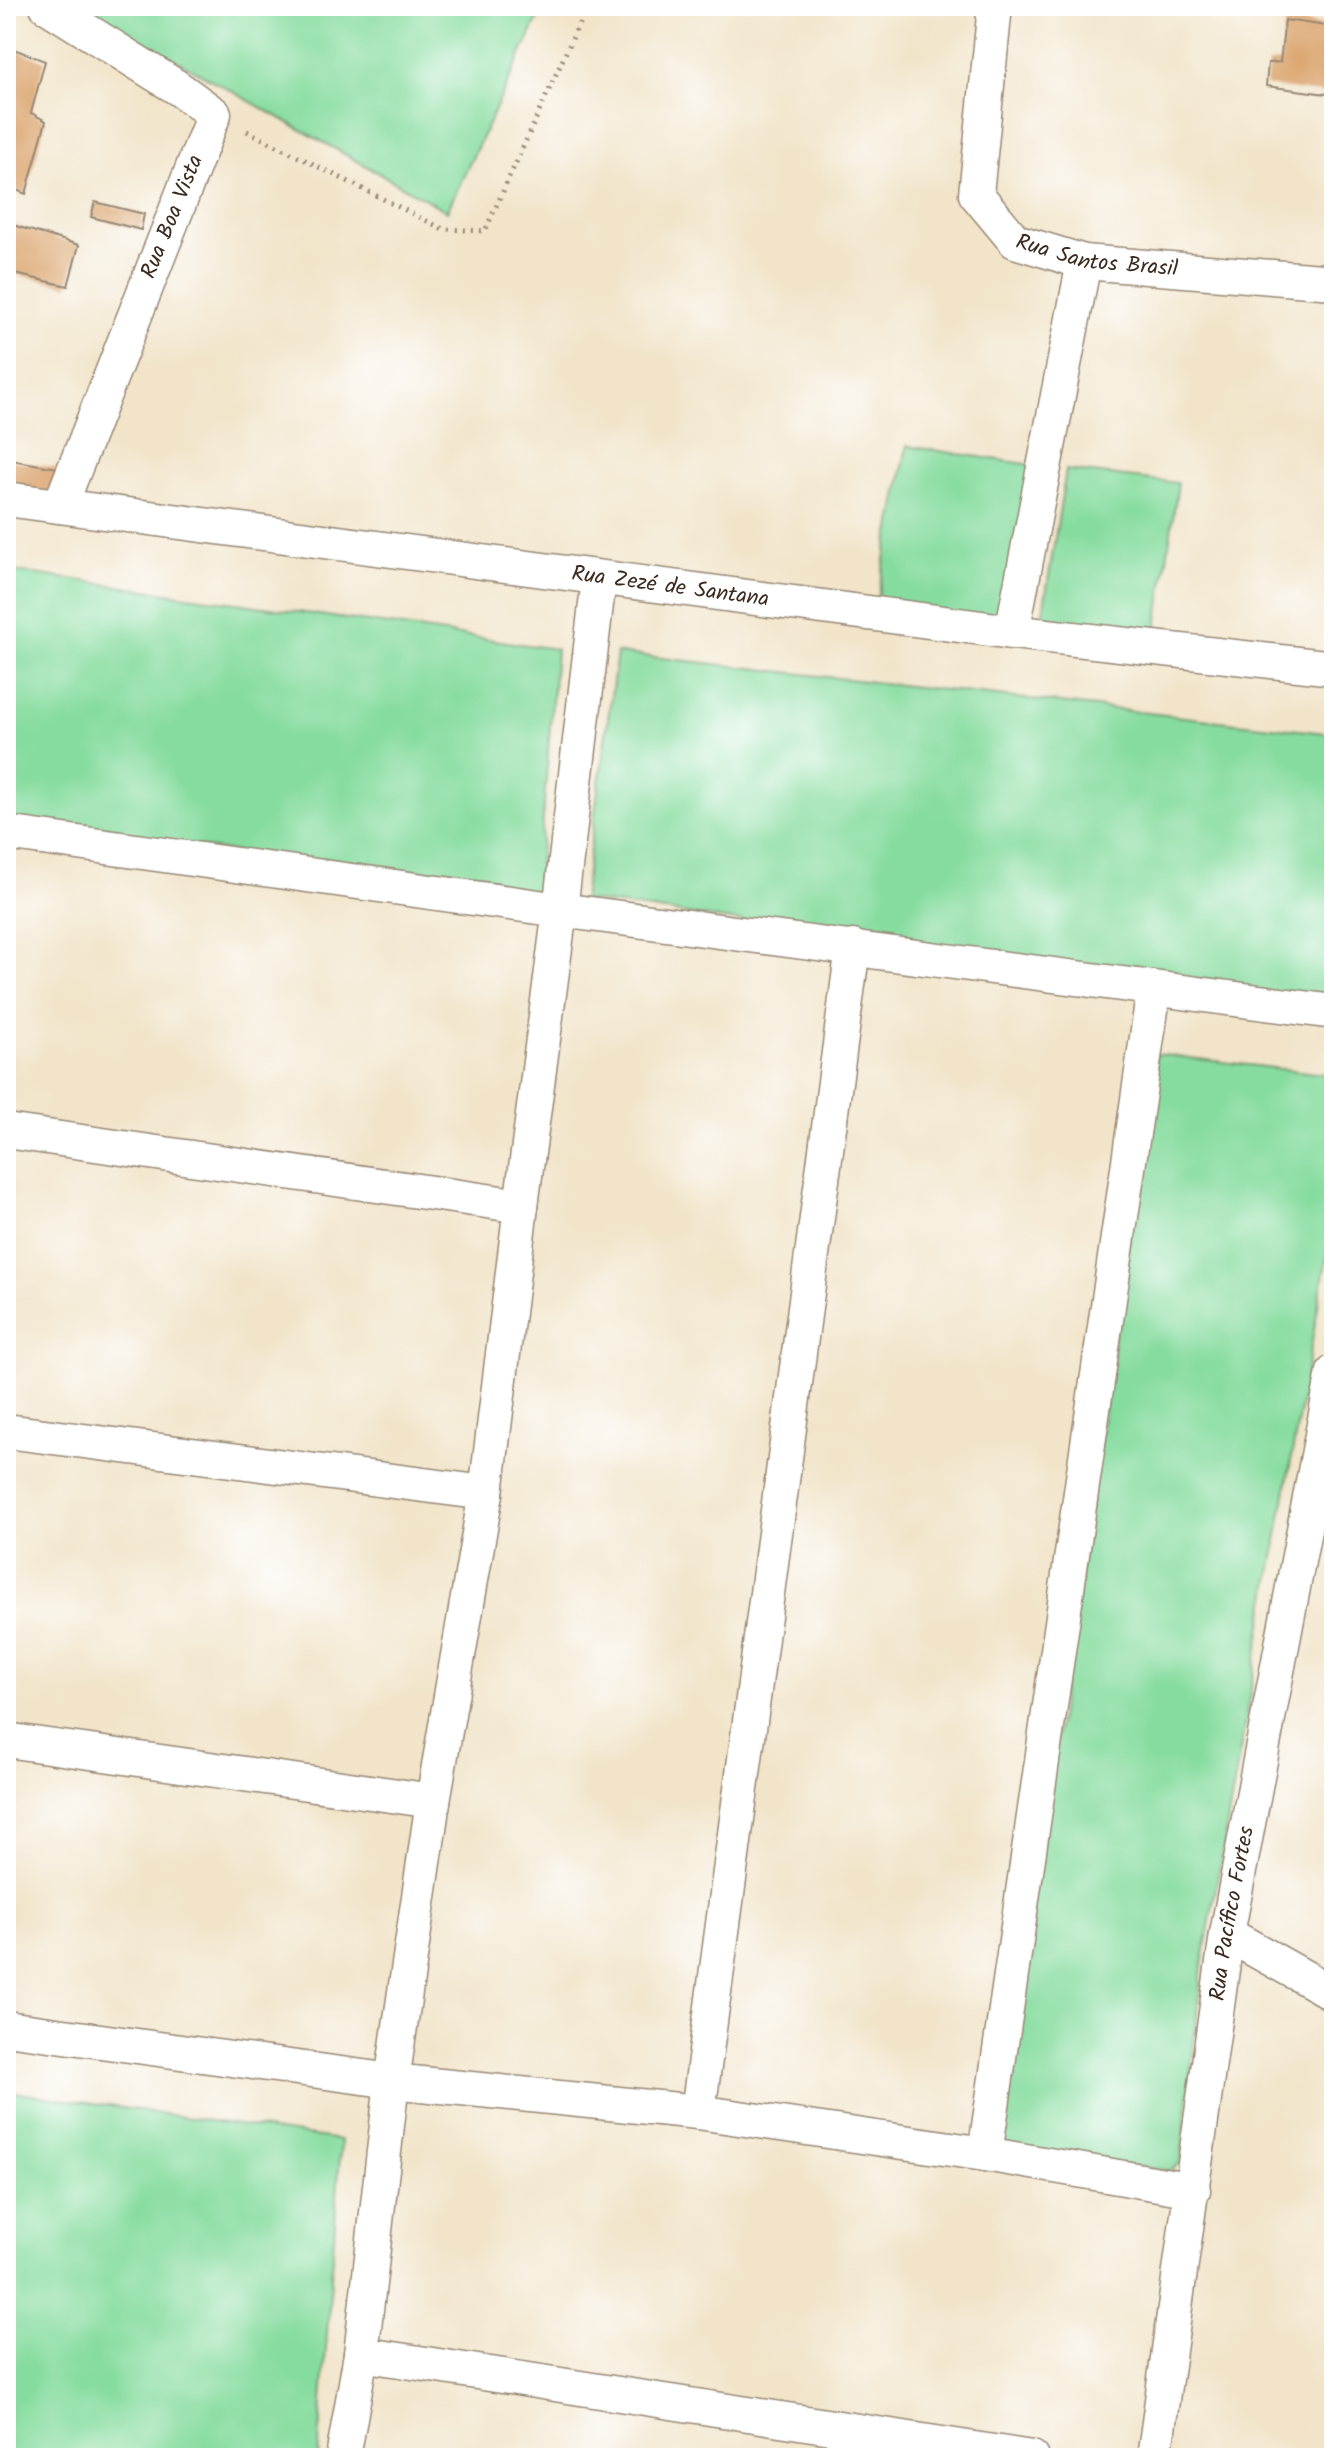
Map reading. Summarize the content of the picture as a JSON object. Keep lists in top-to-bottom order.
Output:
{
  "streets": {
    "street": [
      "Rua Boa Vista",
      "Rua Santos Brasil",
      "Rua Zezé de Santana",
      "Rua Pacífico Fortes"
    ]
  },
  "crossings": [
    ["Rua Boa Vista", "Rua Zezé de Santana"]
  ]
}
